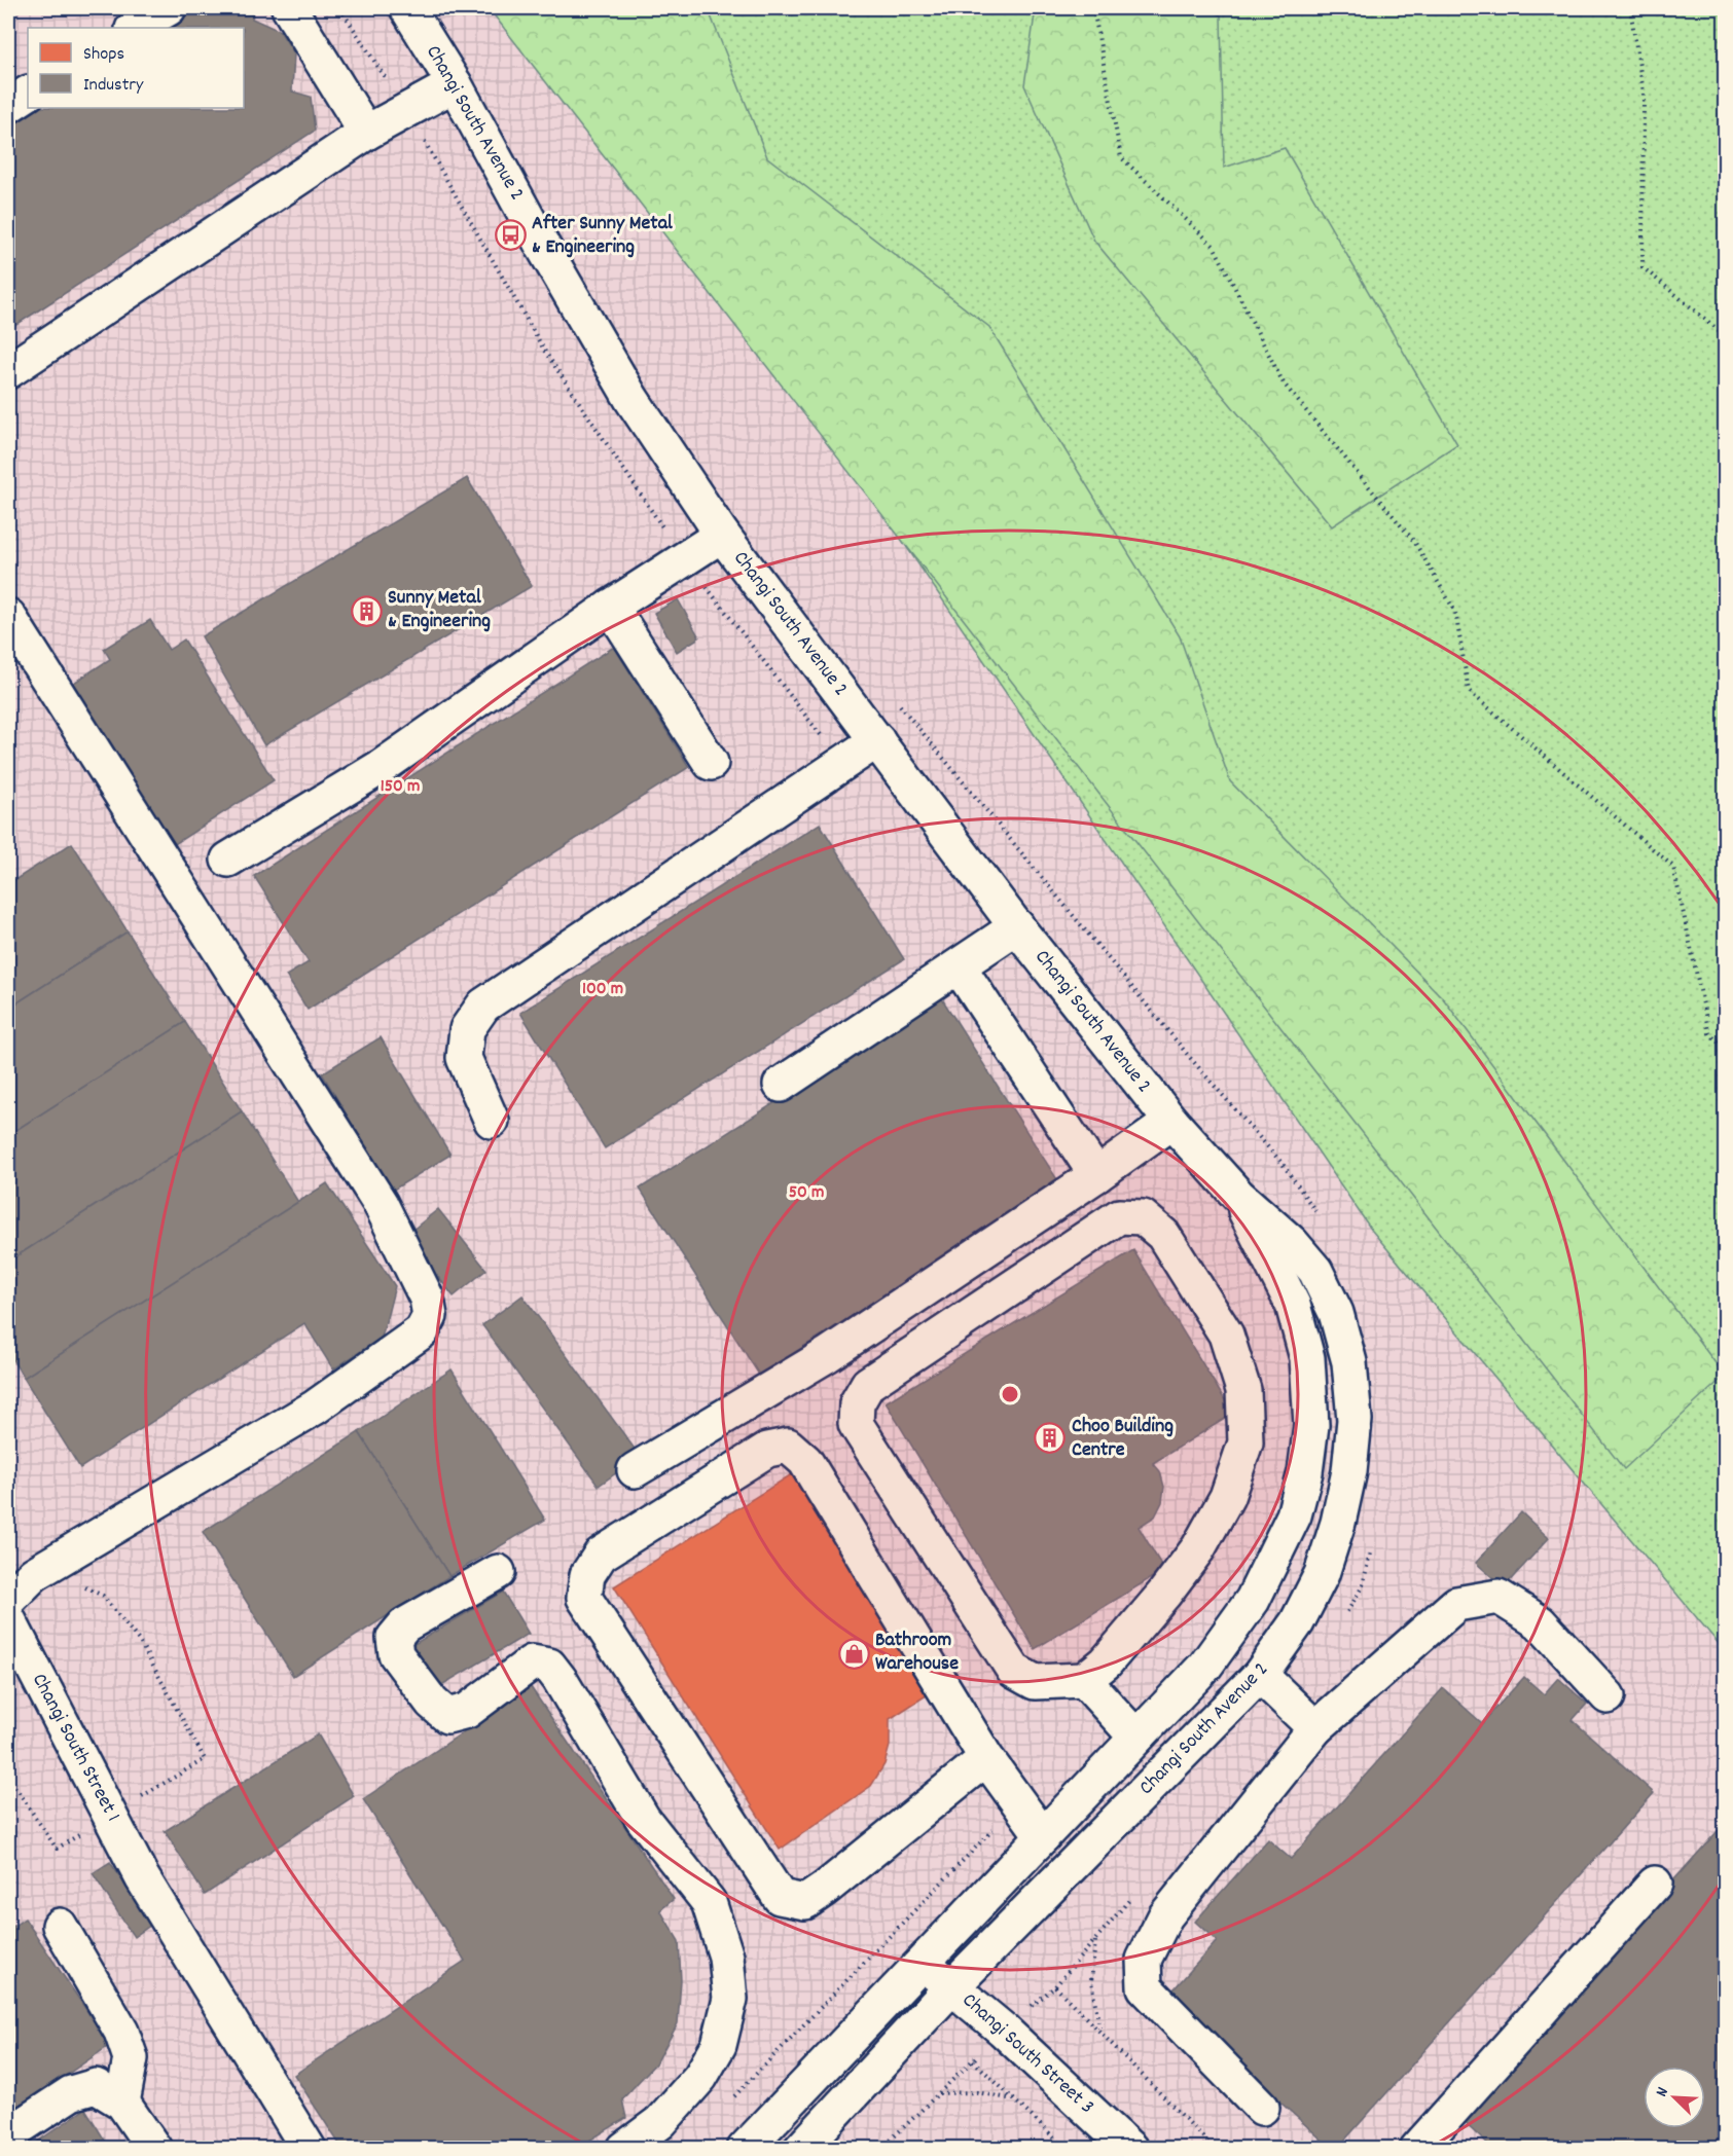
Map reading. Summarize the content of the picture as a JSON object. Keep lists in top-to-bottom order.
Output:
{
  "streets": {
    "street": ["Changi South Avenue 2", "Changi South Street 1", "Changi South Street 3"]
  },
  "crossings": [
    ["Changi South Avenue 2", "Changi South Street 3"]
  ],
  "places": {
    "bus stop": ["After Sunny Metal & Engineering"],
    "building": ["Sunny Metal & Engineering", "Choo Building Centre"],
    "shop": ["Bathroom Warehouse"]
  },
  "legend": ["Shops", "Industry"],
  "north": "top left",
  "rings": ["150 m", "100 m", "50 m"]
}
